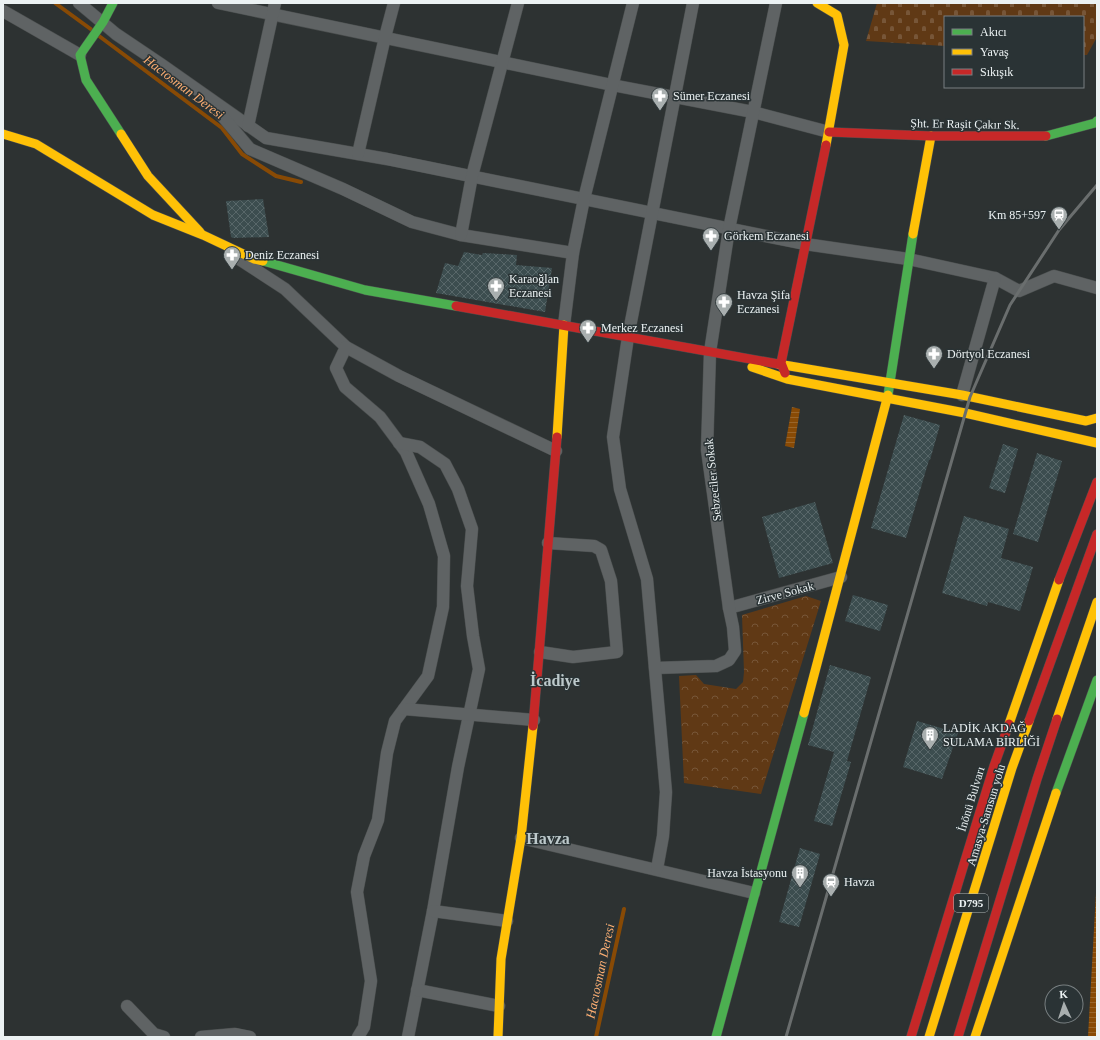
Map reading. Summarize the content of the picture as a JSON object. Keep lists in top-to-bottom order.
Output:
{
  "streets": {
    "main road": [
      "Şht. Er Raşit Çakır Sk.",
      "İnönü Bulvarı",
      "Amasya-Samsun yolu",
      "D795"
    ],
    "street": ["Sebzeciler Sokak", "Zirve Sokak"]
  },
  "crossings": [
    ["Sebzeciler Sokak", "Zirve Sokak"]
  ],
  "districts": ["İcadiye", "Havza"],
  "water": ["Hacıosman Deresi"],
  "places": {
    "pharmacy": [
      "Sümer Eczanesi",
      "Görkem Eczanesi",
      "Deniz Eczanesi",
      "Karaoğlan Eczanesi",
      "Havza Şifa Eczanesi",
      "Merkez Eczanesi",
      "Dörtyol Eczanesi"
    ],
    "station": ["Km 85+597", "Havza"],
    "building": ["LADİK AKDAĞ SULAMA BİRLİĞİ", "Havza İstasyonu"]
  },
  "legend": ["Akıcı", "Yavaş", "Sıkışık"],
  "north": "top"
}
